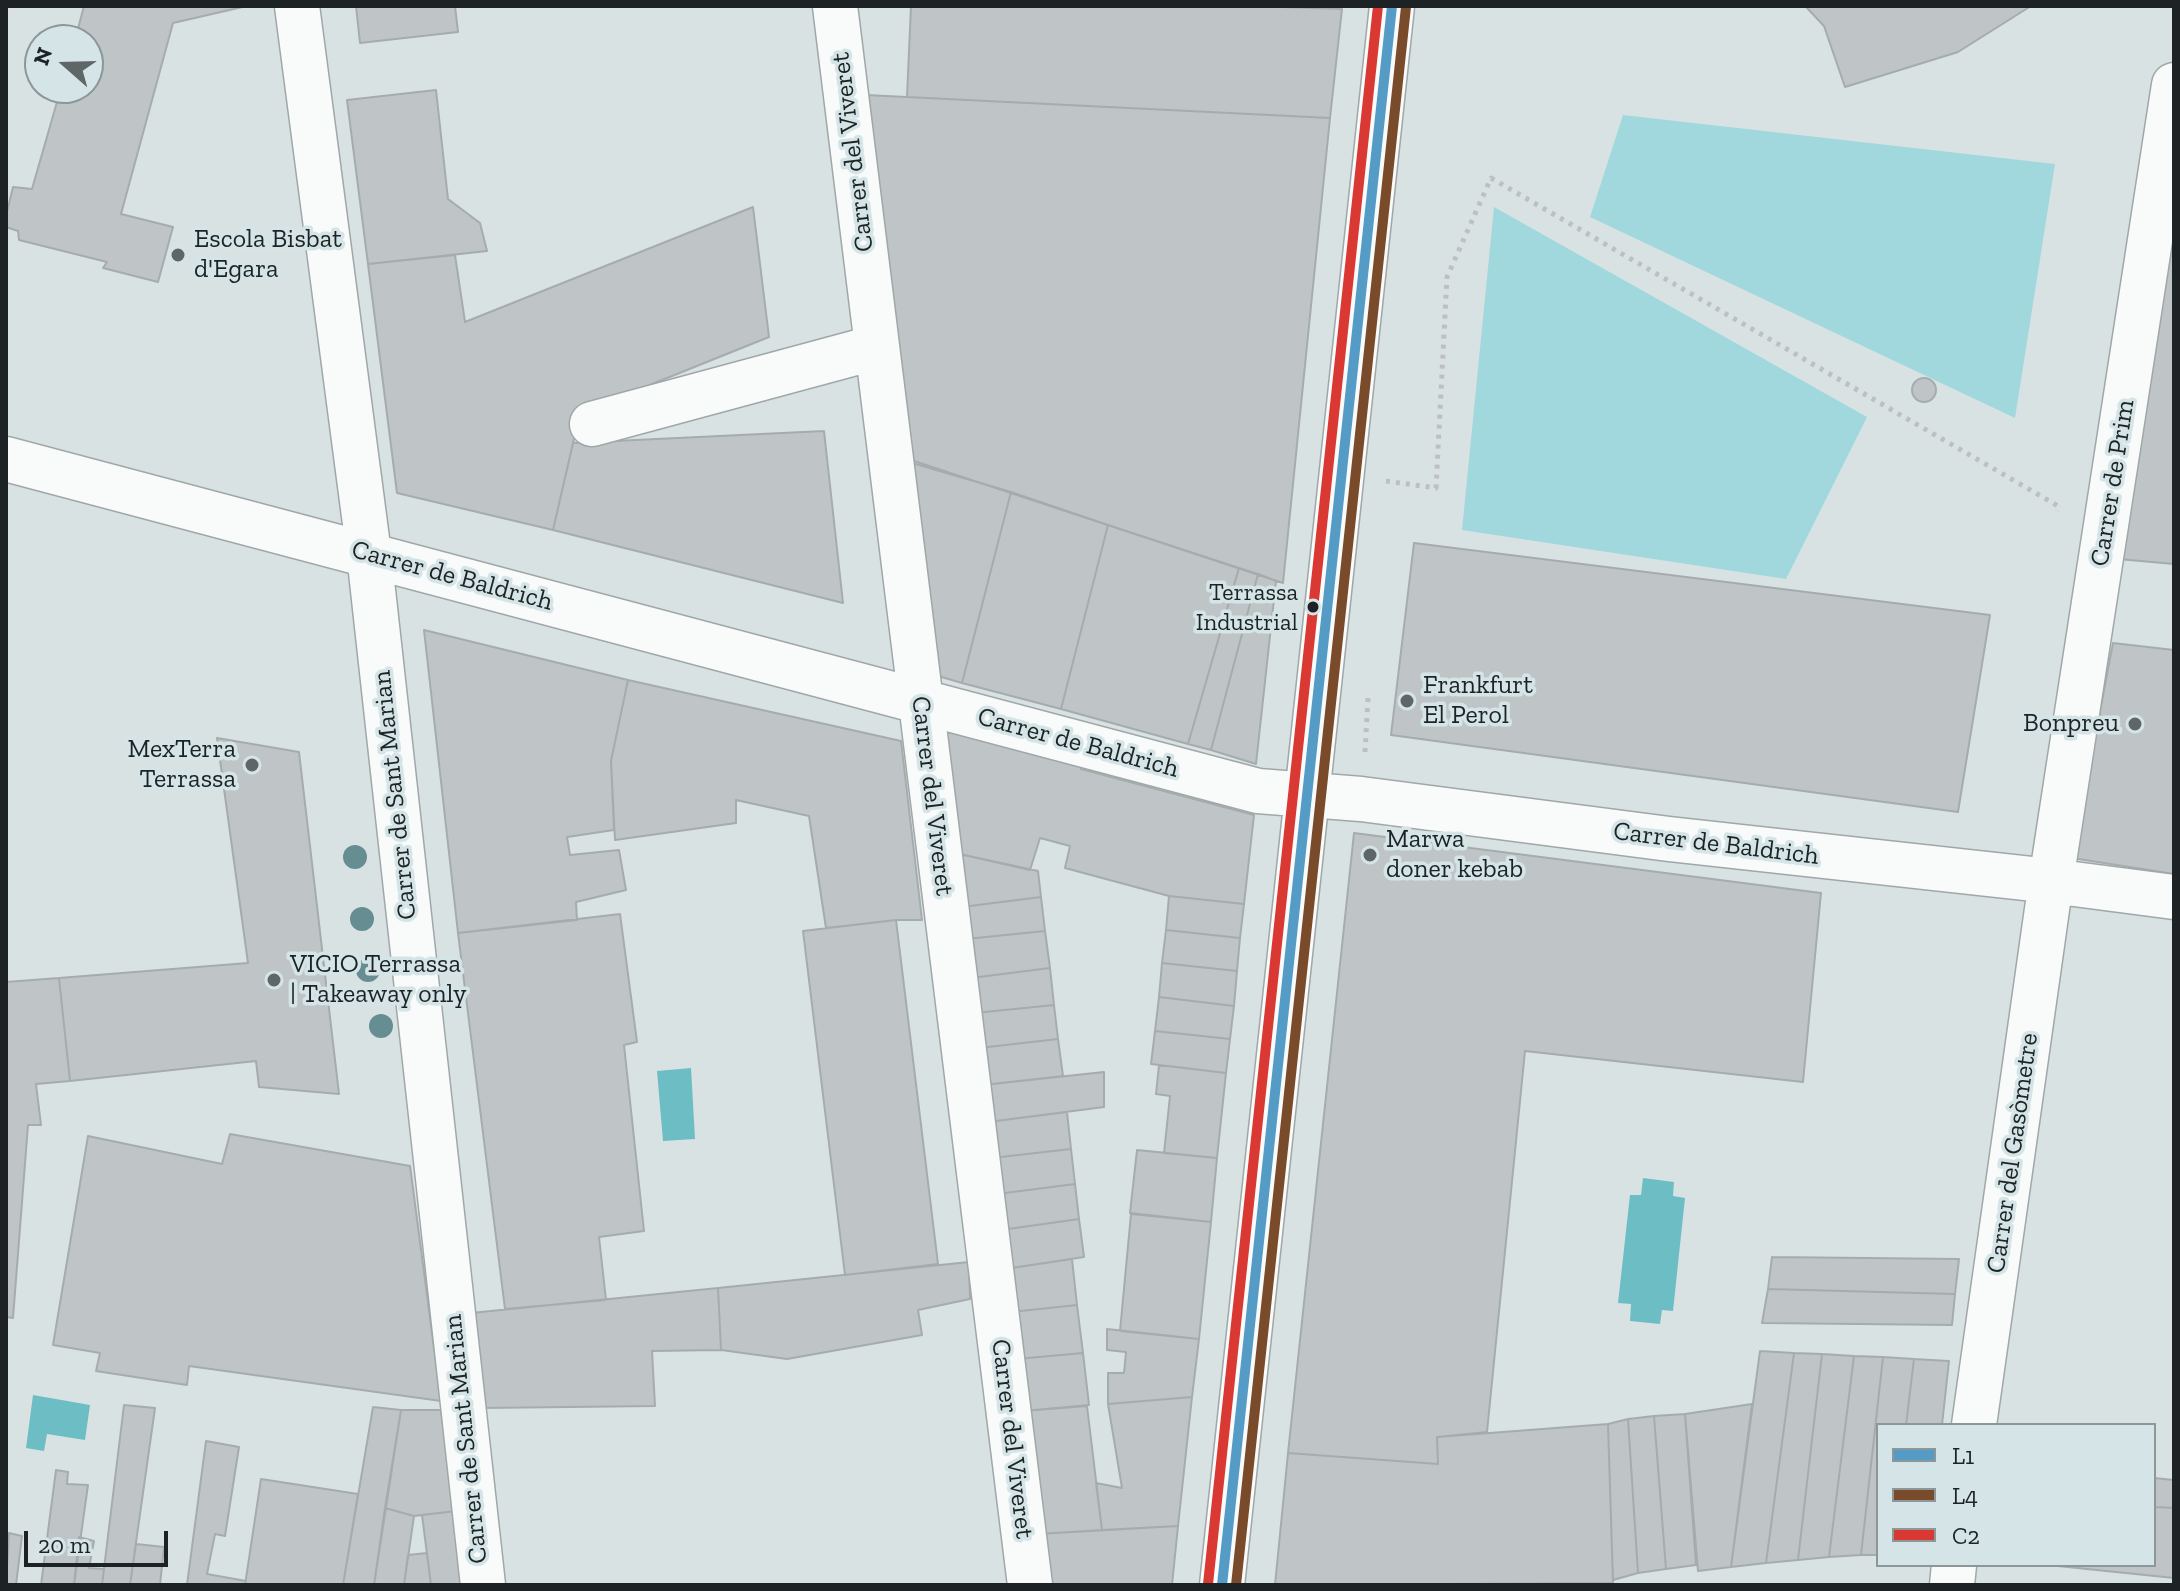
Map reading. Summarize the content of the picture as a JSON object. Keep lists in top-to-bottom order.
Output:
{
  "streets": {
    "street": [
      "Carrer del Viveret",
      "Carrer de Prim",
      "Carrer de Baldrich",
      "Carrer de Sant Marian",
      "Carrer del Gasòmetre"
    ]
  },
  "crossings": [
    ["Carrer del Viveret", "Carrer de Baldrich"],
    ["Carrer de Prim", "Carrer de Baldrich"],
    ["Carrer de Prim", "Carrer del Gasòmetre"],
    ["Carrer de Baldrich", "Carrer de Sant Marian"],
    ["Carrer de Baldrich", "Carrer del Gasòmetre"]
  ],
  "places": [
    "Escola Bisbat d'Egara",
    "Terrassa Industrial",
    "Frankfurt El Perol",
    "Bonpreu",
    "MexTerra Terrassa",
    "Marwa doner kebab",
    "VICIO Terrassa | Takeaway only"
  ],
  "lines": ["transit line L1", "transit line C2", "transit line L4"],
  "legend": ["L1", "L4", "C2"],
  "scale_bar": "20 m",
  "north": "left"
}
